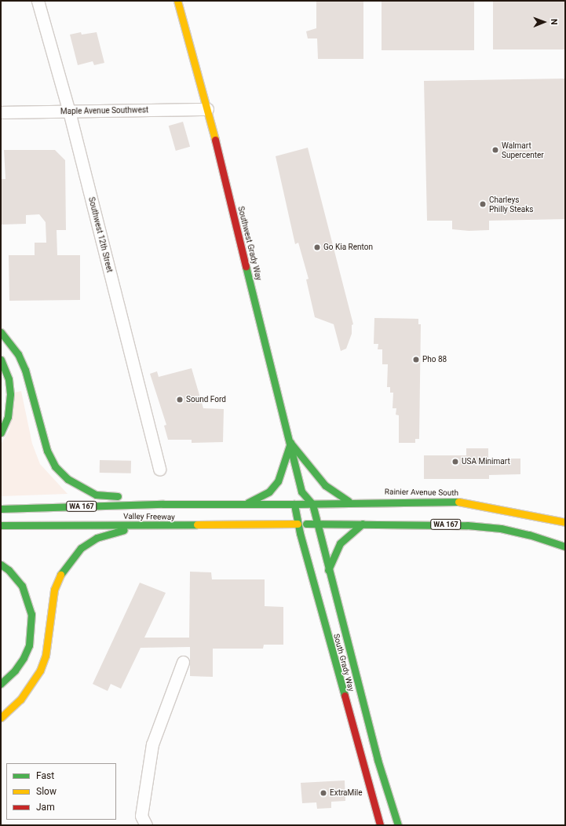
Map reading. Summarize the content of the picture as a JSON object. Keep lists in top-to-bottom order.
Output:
{
  "streets": {
    "main road": [
      "Southwest Grady Way",
      "Rainier Avenue South",
      "WA 167",
      "Valley Freeway",
      "South Grady Way"
    ],
    "street": ["Maple Avenue Southwest", "Southwest 12th Street"]
  },
  "crossings": [
    ["Maple Avenue Southwest", "Southwest 12th Street"],
    ["Maple Avenue Southwest", "Southwest Grady Way"],
    ["Southwest Grady Way", "Rainier Avenue South"],
    ["Southwest Grady Way", "South Grady Way"],
    ["Rainier Avenue South", "Valley Freeway"],
    ["Rainier Avenue South", "South Grady Way"],
    ["WA 167", "Valley Freeway"],
    ["WA 167", "South Grady Way"],
    ["Valley Freeway", "South Grady Way"]
  ],
  "places": [
    "Walmart Supercenter",
    "Charleys Philly Steaks",
    "Go Kia Renton",
    "Pho 88",
    "Sound Ford",
    "USA Minimart",
    "ExtraMile"
  ],
  "legend": ["Fast", "Slow", "Jam"],
  "north": "right"
}
